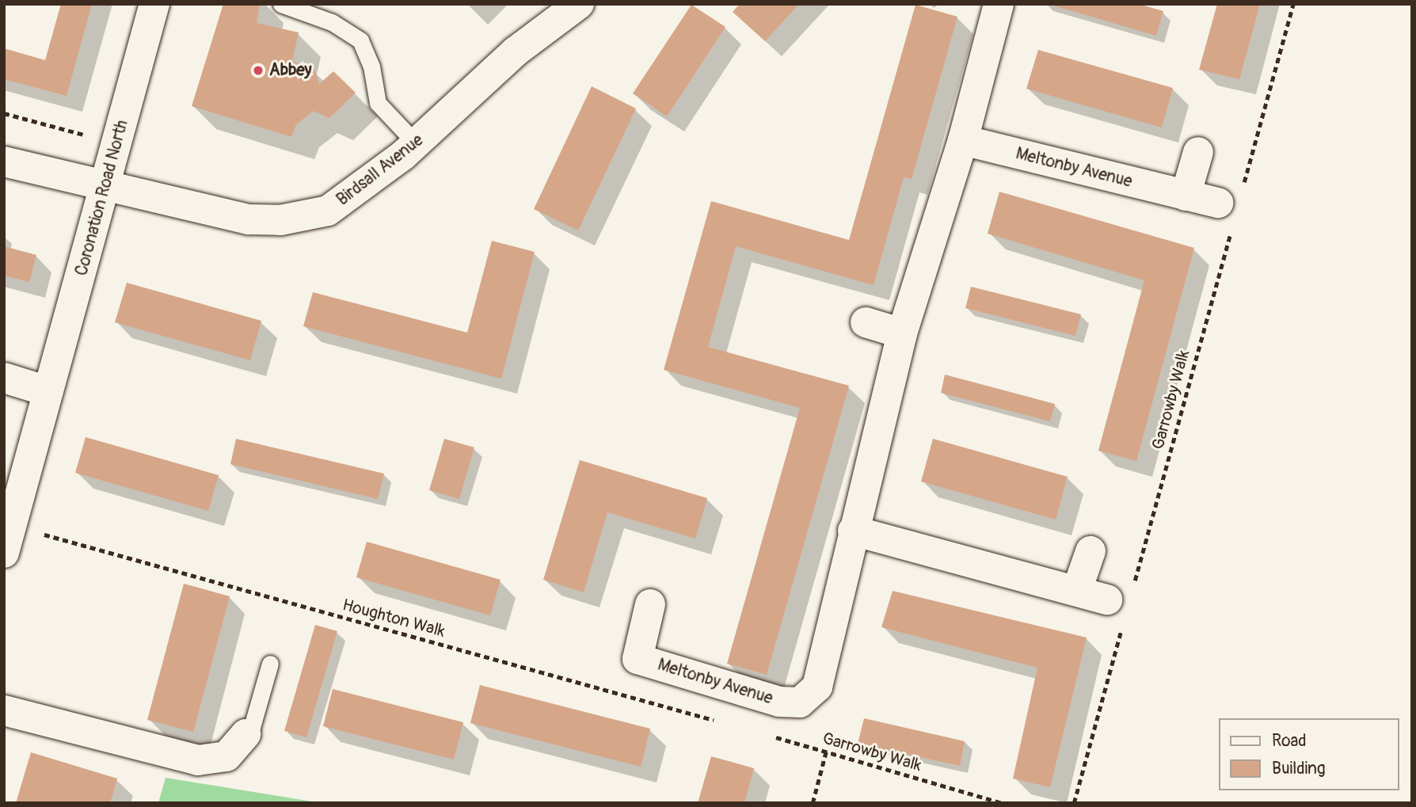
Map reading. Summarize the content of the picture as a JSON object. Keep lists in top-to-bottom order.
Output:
{
  "streets": {
    "street": ["Meltonby Avenue", "Birdsall Avenue", "Coronation Road North"],
    "path": ["Garrowby Walk", "Houghton Walk"]
  },
  "crossings": [
    ["Meltonby Avenue", "Garrowby Walk"],
    ["Birdsall Avenue", "Coronation Road North"],
    ["Coronation Road North", "Houghton Walk"]
  ],
  "places": ["Abbey"],
  "legend": ["Road", "Building"]
}
